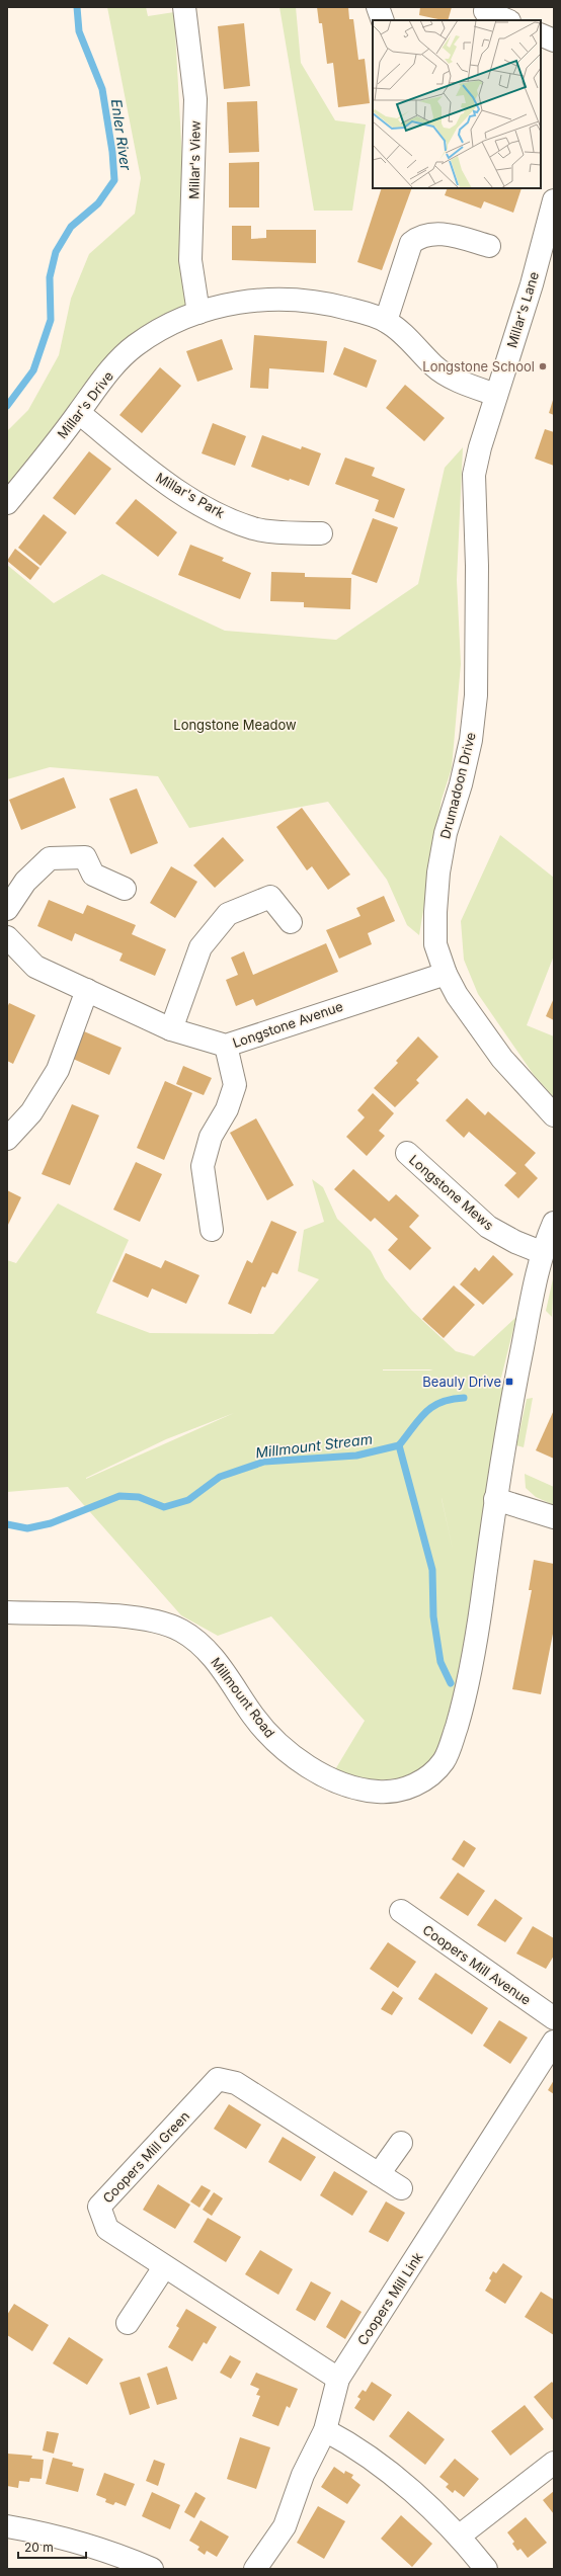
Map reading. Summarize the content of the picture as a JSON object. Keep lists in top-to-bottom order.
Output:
{
  "streets": {
    "street": [
      "Millar's View",
      "Millar's Lane",
      "Millar's Drive",
      "Millar's Park",
      "Drumadoon Drive",
      "Longstone Avenue",
      "Longstone Mews",
      "Millmount Road",
      "Coopers Mill Avenue",
      "Coopers Mill Green",
      "Coopers Mill Link"
    ]
  },
  "crossings": [
    ["Millar's View", "Millar's Drive"],
    ["Millar's Lane", "Millar's Drive"],
    ["Millar's Lane", "Drumadoon Drive"],
    ["Millar's Drive", "Millar's Park"],
    ["Drumadoon Drive", "Longstone Avenue"],
    ["Coopers Mill Green", "Coopers Mill Link"]
  ],
  "water": ["Enler River", "Millmount Stream"],
  "parks": ["Longstone Meadow"],
  "places": {
    "other": ["Longstone School"],
    "transit": ["Beauly Drive"]
  },
  "scale_bar": "20 m"
}
